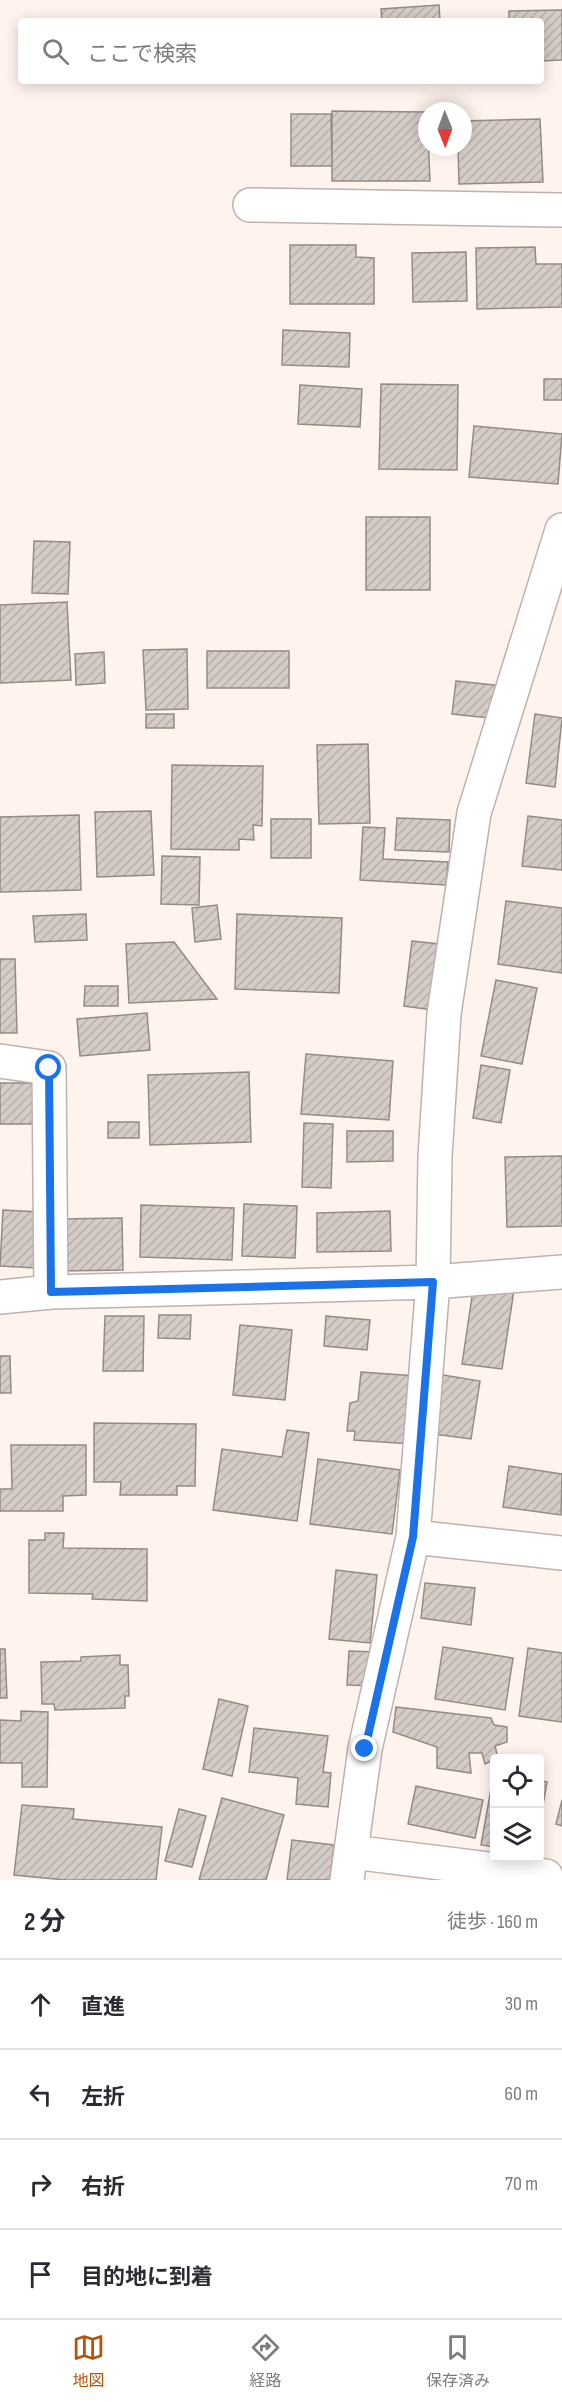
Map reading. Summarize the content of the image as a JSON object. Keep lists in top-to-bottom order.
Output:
{
  "north": "bottom",
  "page": {
    "search": "ここで検索",
    "heading": ["2 分", "徒歩 · 160 m"],
    "list": [
      ["直進", "30 m"],
      ["左折", "60 m"],
      ["右折", "70 m"],
      "目的地に到着"
    ],
    "nav": ["地図", "経路", "保存済み"]
  }
}
